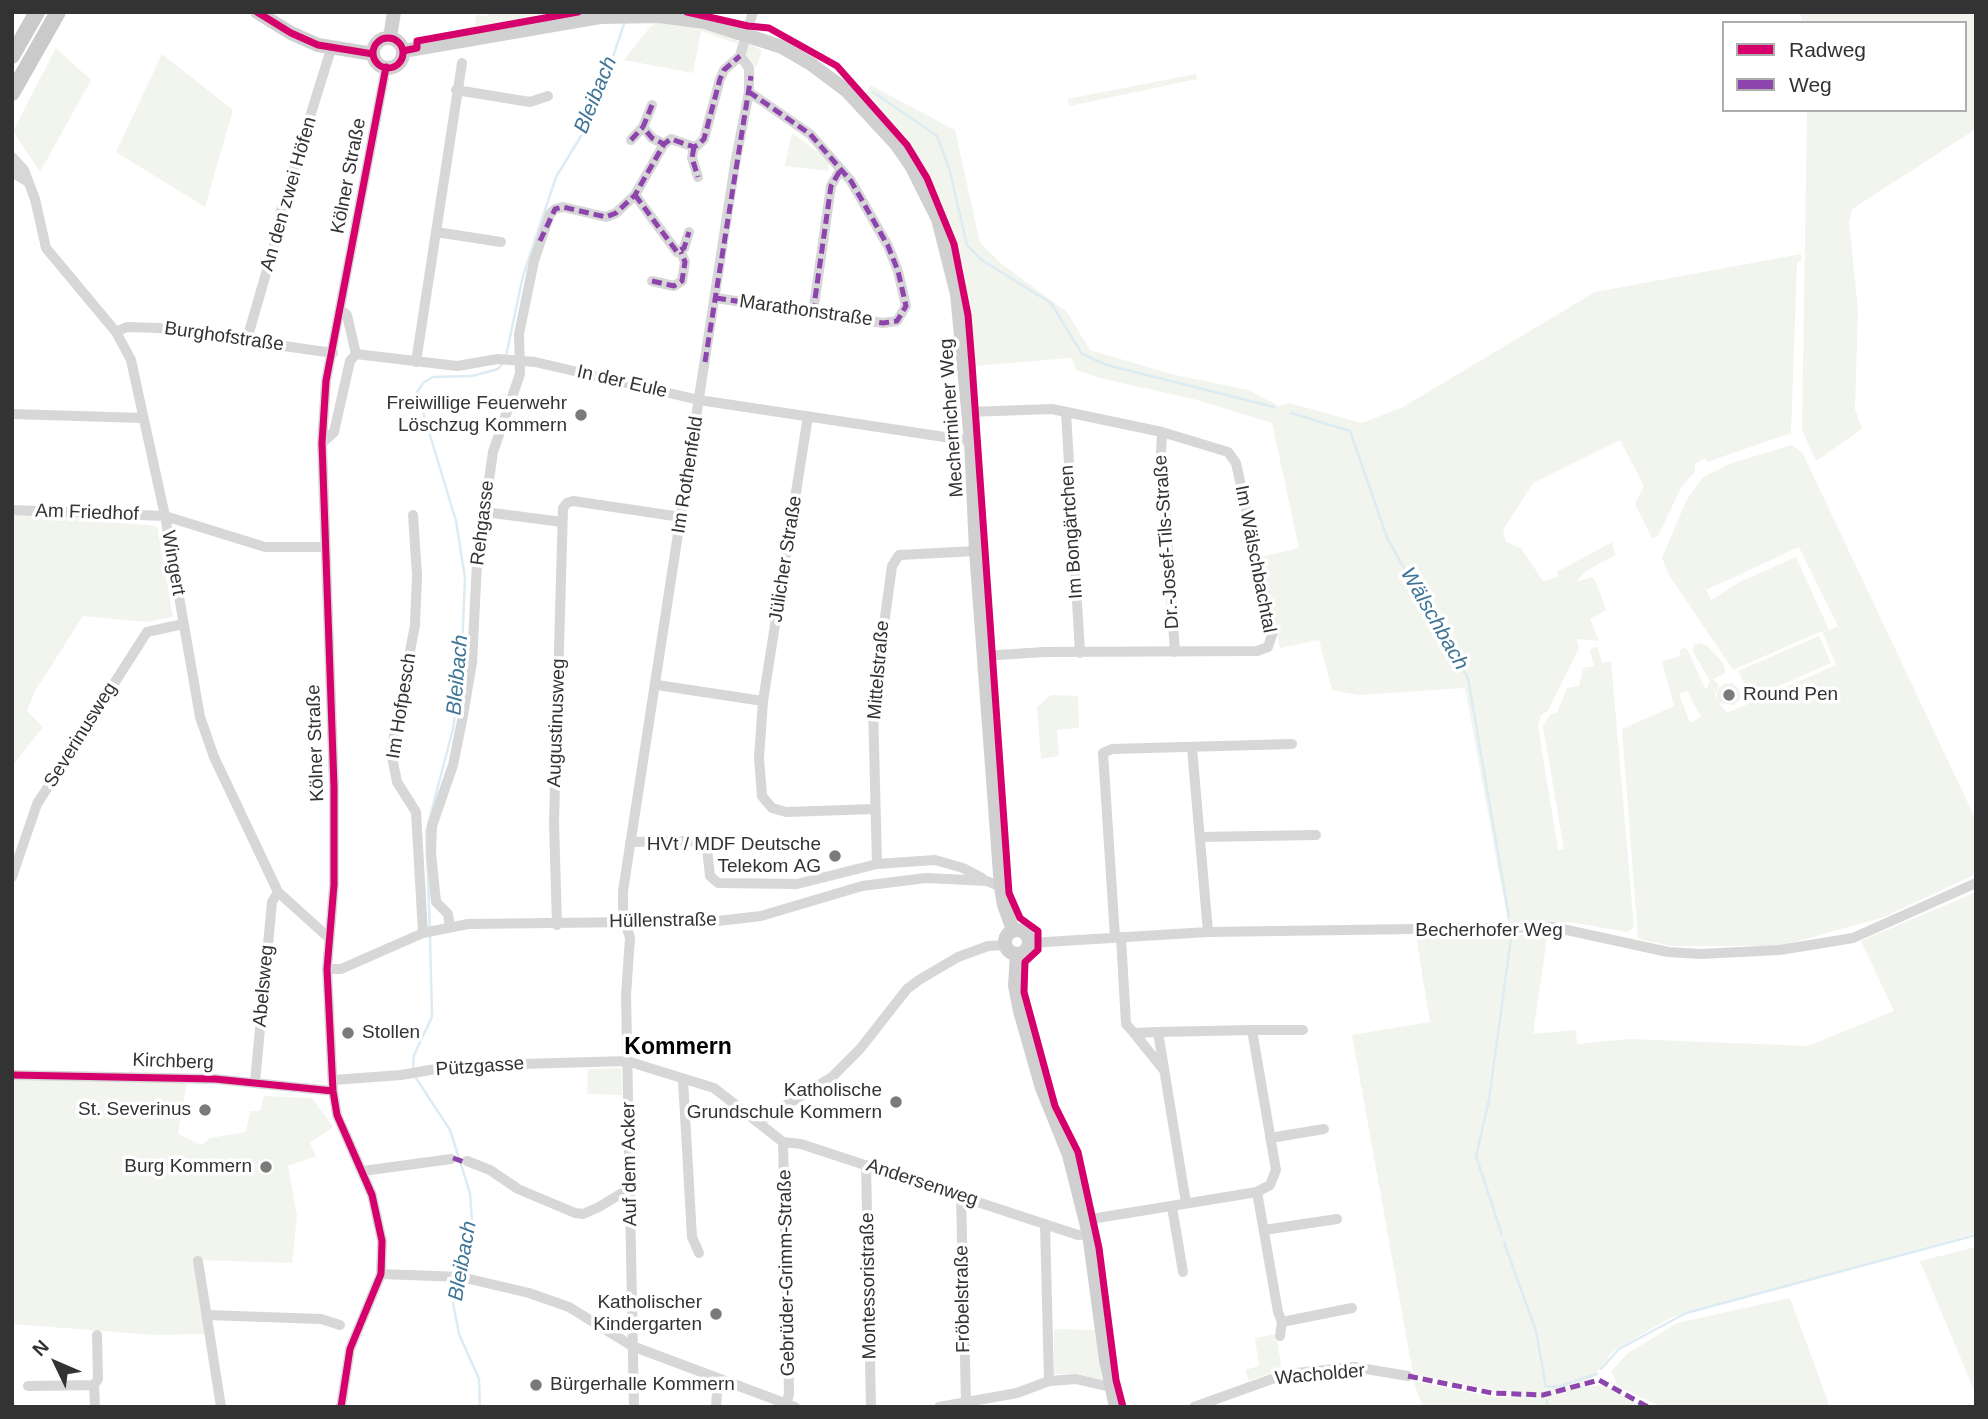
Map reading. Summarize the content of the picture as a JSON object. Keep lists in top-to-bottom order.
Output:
{
  "streets": {
    "street": [
      "Kölner Straße",
      "An den zwei Höfen",
      "Marathonstraße",
      "Burghofstraße",
      "In der Eule",
      "Mechernicher Weg",
      "Im Rothenfeld",
      "Am Friedhof",
      "Rehgasse",
      "Im Bongärtchen",
      "Dr.-Josef-Tils-Straße",
      "Jülicher Straße",
      "Im Wälschbachtal",
      "Wingert",
      "Mittelstraße",
      "Im Hofpesch",
      "Augustinusweg",
      "Severinusweg",
      "Hüllenstraße",
      "Becherhofer Weg",
      "Abelsweg",
      "Kirchberg",
      "Pützgasse",
      "Auf dem Acker",
      "Andersenweg",
      "Gebrüder-Grimm-Straße",
      "Montessoristraße",
      "Fröbelstraße",
      "Wacholder"
    ]
  },
  "crossings": [
    ["Kölner Straße", "Burghofstraße"],
    ["Kölner Straße", "Mechernicher Weg"],
    ["Kölner Straße", "Am Friedhof"],
    ["Kölner Straße", "Wingert"],
    ["Kölner Straße", "Hüllenstraße"],
    ["Kölner Straße", "Kirchberg"],
    ["Kölner Straße", "Pützgasse"],
    ["An den zwei Höfen", "Burghofstraße"],
    ["Marathonstraße", "Im Rothenfeld"],
    ["Burghofstraße", "Wingert"],
    ["In der Eule", "Mechernicher Weg"],
    ["In der Eule", "Im Rothenfeld"],
    ["In der Eule", "Rehgasse"],
    ["In der Eule", "Jülicher Straße"],
    ["Mechernicher Weg", "Im Wälschbachtal"],
    ["Mechernicher Weg", "Mittelstraße"],
    ["Mechernicher Weg", "Hüllenstraße"],
    ["Mechernicher Weg", "Becherhofer Weg"],
    ["Im Rothenfeld", "Hüllenstraße"],
    ["Im Rothenfeld", "Auf dem Acker"],
    ["Am Friedhof", "Wingert"],
    ["Rehgasse", "Hüllenstraße"],
    ["Im Bongärtchen", "Im Wälschbachtal"],
    ["Dr.-Josef-Tils-Straße", "Im Wälschbachtal"],
    ["Jülicher Straße", "Mittelstraße"],
    ["Wingert", "Severinusweg"],
    ["Wingert", "Abelsweg"],
    ["Im Hofpesch", "Hüllenstraße"],
    ["Augustinusweg", "Hüllenstraße"],
    ["Hüllenstraße", "Auf dem Acker"],
    ["Abelsweg", "Kirchberg"],
    ["Kirchberg", "Pützgasse"],
    ["Pützgasse", "Auf dem Acker"],
    ["Andersenweg", "Gebrüder-Grimm-Straße"],
    ["Andersenweg", "Montessoristraße"],
    ["Andersenweg", "Fröbelstraße"]
  ],
  "districts": ["Kommern"],
  "water": ["Bleibach", "Wälschbach"],
  "places": [
    "Freiwillige Feuerwehr Löschzug Kommern",
    "Round Pen",
    "HVt / MDF Deutsche Telekom AG",
    "Stollen",
    "Katholische Grundschule Kommern",
    "St. Severinus",
    "Burg Kommern",
    "Katholischer Kindergarten",
    "Bürgerhalle Kommern"
  ],
  "legend": ["Radweg", "Weg"],
  "north": "top left"
}
